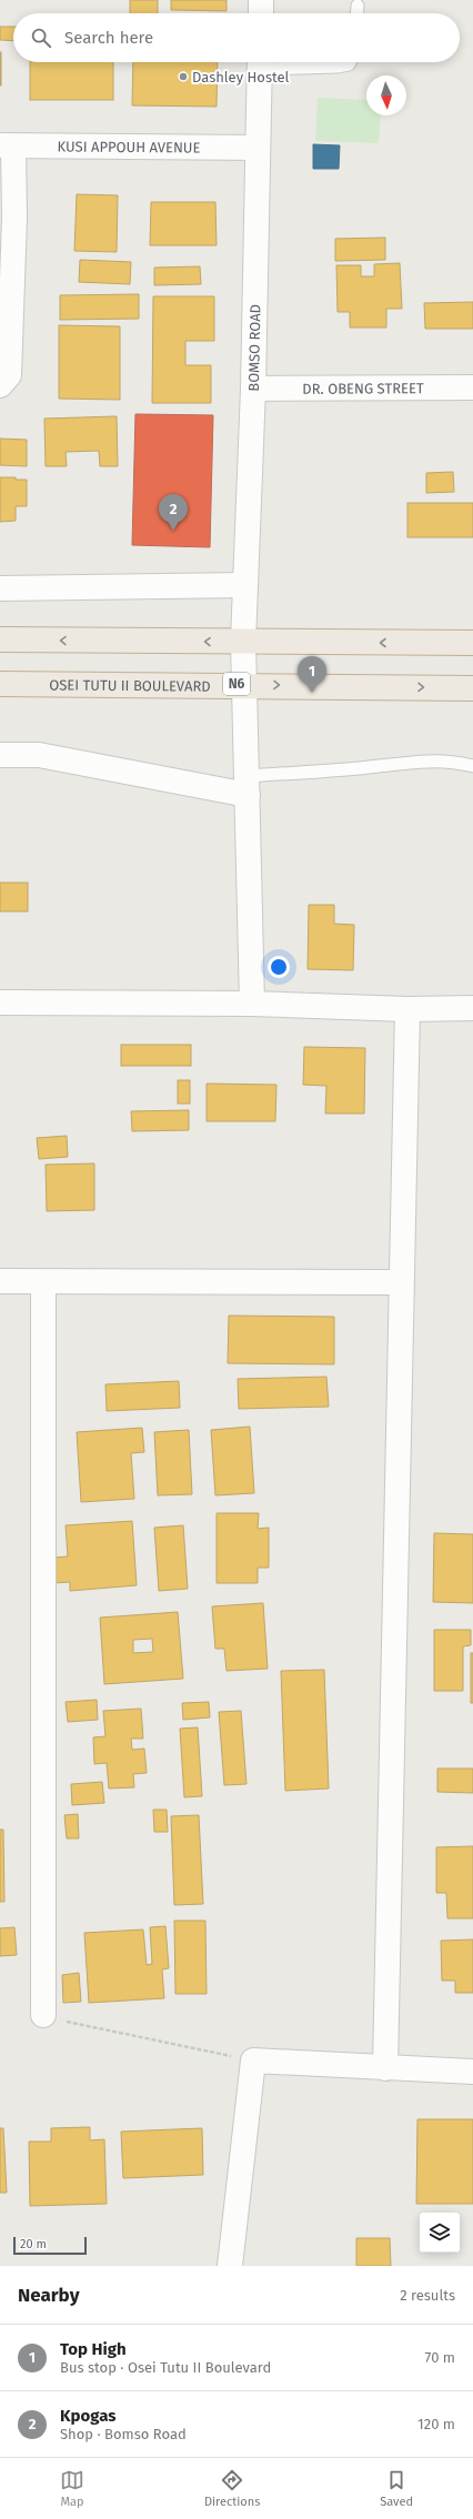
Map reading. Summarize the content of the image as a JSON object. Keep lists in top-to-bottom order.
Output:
{
  "streets": {
    "highway": ["OSEI TUTU II BOULEVARD", "N6"],
    "street": ["KUSI APPOUH AVENUE", "BOMSO ROAD", "DR. OBENG STREET"]
  },
  "crossings": [
    ["KUSI APPOUH AVENUE", "BOMSO ROAD"],
    ["BOMSO ROAD", "DR. OBENG STREET"],
    ["BOMSO ROAD", "OSEI TUTU II BOULEVARD"]
  ],
  "places": ["Dashley Hostel"],
  "scale_bar": "20 m",
  "north": "bottom",
  "page": {
    "search": "Search here",
    "pins": ["2", "1"],
    "scale": "20 m",
    "heading": ["Nearby", "2 results"],
    "list": [
      {
        "mark": "1",
        "name": "Top High",
        "note": "Bus stop · Osei Tutu II Boulevard",
        "value": "70 m"
      },
      {
        "mark": "2",
        "name": "Kpogas",
        "note": "Shop · Bomso Road",
        "value": "120 m"
      }
    ],
    "nav": ["Map", "Directions", "Saved"]
  }
}
